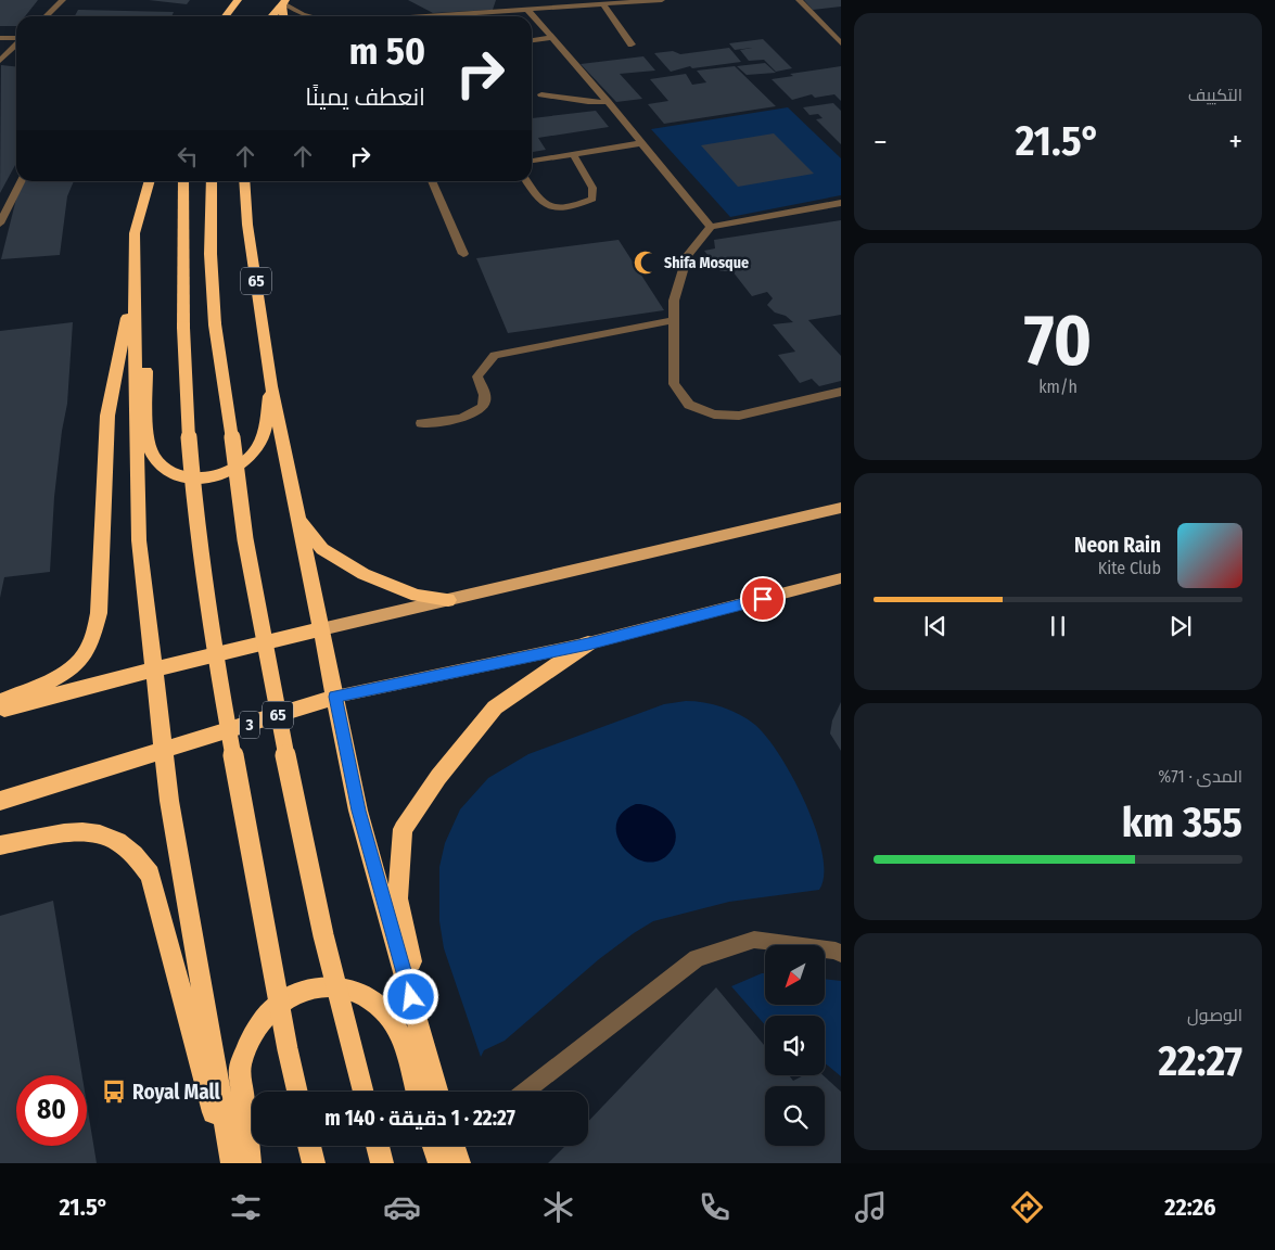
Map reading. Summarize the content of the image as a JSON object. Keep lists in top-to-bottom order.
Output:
{
  "streets": {
    "highway": ["65", "3"]
  },
  "crossings": [
    ["65", "3"]
  ],
  "places": {
    "mosque": ["Shifa Mosque"],
    "bus stop": ["Royal Mall"]
  },
  "north": "bottom left",
  "page": {
    "tile": [
      "التكييف",
      ["70", "km/h"],
      ["المدى · 71%", "355 km"],
      ["الوصول", "22:27"]
    ],
    "turn": ["50 m", "انعطف يمينًا"],
    "heat": ["−", "21.5°", "+"],
    "song": ["Neon Rain", "Kite Club"],
    "limit": "80",
    "trip": "22:27 · 1 دقيقة · 140 m",
    "tabs": ["22:26", "21.5°"]
  }
}
